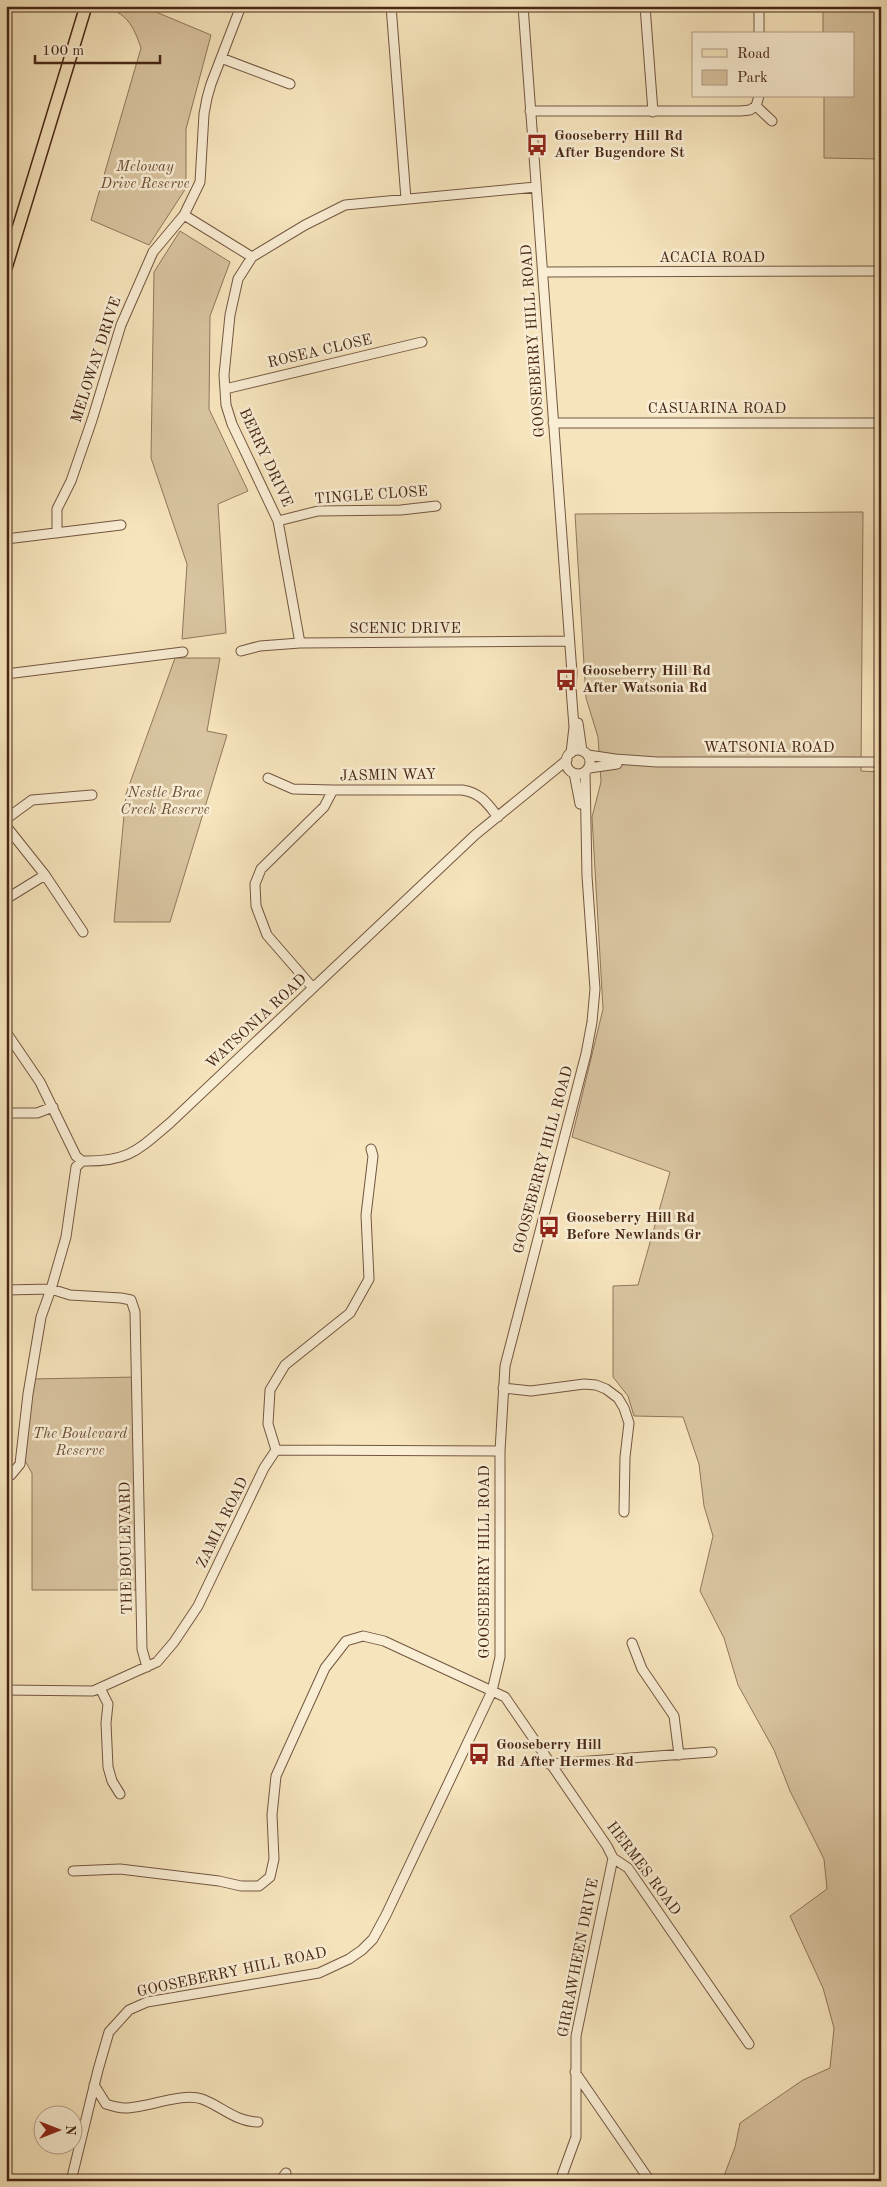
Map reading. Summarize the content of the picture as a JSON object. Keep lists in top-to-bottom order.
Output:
{
  "streets": {
    "street": [
      "ACACIA ROAD",
      "GOOSEBERRY HILL ROAD",
      "ROSEA CLOSE",
      "MELOWAY DRIVE",
      "CASUARINA ROAD",
      "BERRY DRIVE",
      "TINGLE CLOSE",
      "SCENIC DRIVE",
      "WATSONIA ROAD",
      "JASMIN WAY",
      "ZAMIA ROAD",
      "THE BOULEVARD",
      "HERMES ROAD",
      "GIRRAWHEEN DRIVE"
    ]
  },
  "crossings": [
    ["ACACIA ROAD", "GOOSEBERRY HILL ROAD"],
    ["GOOSEBERRY HILL ROAD", "CASUARINA ROAD"],
    ["GOOSEBERRY HILL ROAD", "BERRY DRIVE"],
    ["GOOSEBERRY HILL ROAD", "SCENIC DRIVE"],
    ["GOOSEBERRY HILL ROAD", "WATSONIA ROAD"],
    ["GOOSEBERRY HILL ROAD", "HERMES ROAD"],
    ["ROSEA CLOSE", "BERRY DRIVE"],
    ["BERRY DRIVE", "TINGLE CLOSE"],
    ["BERRY DRIVE", "SCENIC DRIVE"],
    ["WATSONIA ROAD", "JASMIN WAY"],
    ["ZAMIA ROAD", "THE BOULEVARD"],
    ["HERMES ROAD", "GIRRAWHEEN DRIVE"]
  ],
  "parks": ["Meloway Drive Reserve", "Nestle Brae Creek Reserve", "The Boulevard Reserve"],
  "places": {
    "bus stop": [
      "Gooseberry Hill Rd After Bugendore St",
      "Gooseberry Hill Rd After Watsonia Rd",
      "Gooseberry Hill Rd Before Newlands Gr",
      "Gooseberry Hill Rd After Hermes Rd"
    ]
  },
  "legend": ["Road", "Park"],
  "scale_bar": "100 m",
  "north": "right"
}
